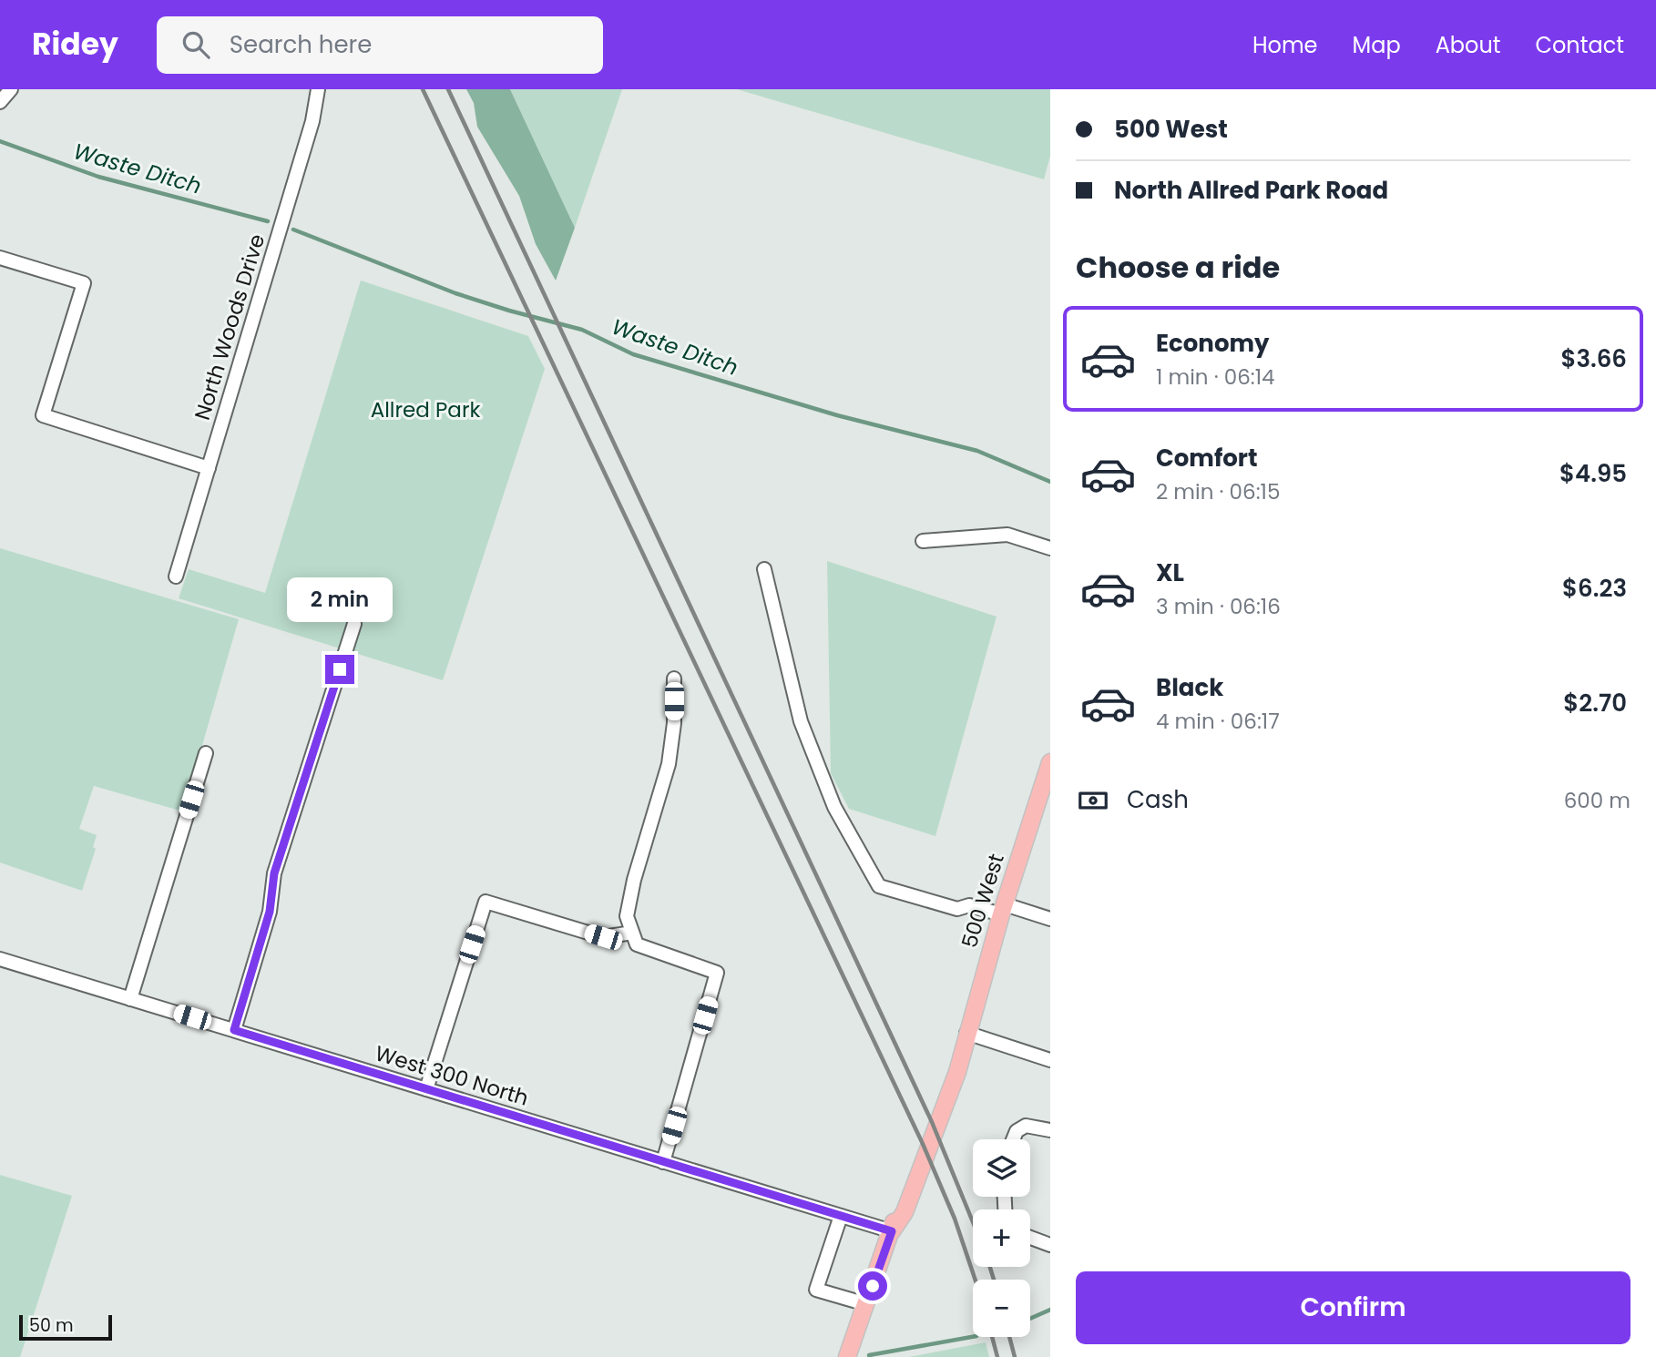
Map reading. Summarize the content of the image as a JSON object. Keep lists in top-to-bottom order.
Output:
{
  "streets": {
    "main road": ["500 West"],
    "street": ["North Woods Drive", "West 300 North"]
  },
  "crossings": [
    ["500 West", "West 300 North"]
  ],
  "water": ["Waste Ditch"],
  "parks": ["Allred Park"],
  "scale_bar": "50 m",
  "page": {
    "header": "Ridey",
    "search": "Search here",
    "nav": [
      "Home",
      "Map",
      "About",
      "Contact"
    ],
    "banner": ["500 West", "North Allred Park Road"],
    "heading": "Choose a ride",
    "list": [
      {
        "name": "Economy",
        "note": "1 min · 06:14",
        "value": "$3.66"
      },
      {
        "name": "Comfort",
        "note": "2 min · 06:15",
        "value": "$4.95"
      },
      {
        "name": "XL",
        "note": "3 min · 06:16",
        "value": "$6.23"
      },
      {
        "name": "Black",
        "note": "4 min · 06:17",
        "value": "$2.70"
      }
    ],
    "bubble": "2 min",
    "pay": ["Cash", "600 m"],
    "map_buttons": ["+", "−"],
    "buttons": "Confirm",
    "scale": "50 m"
  }
}
